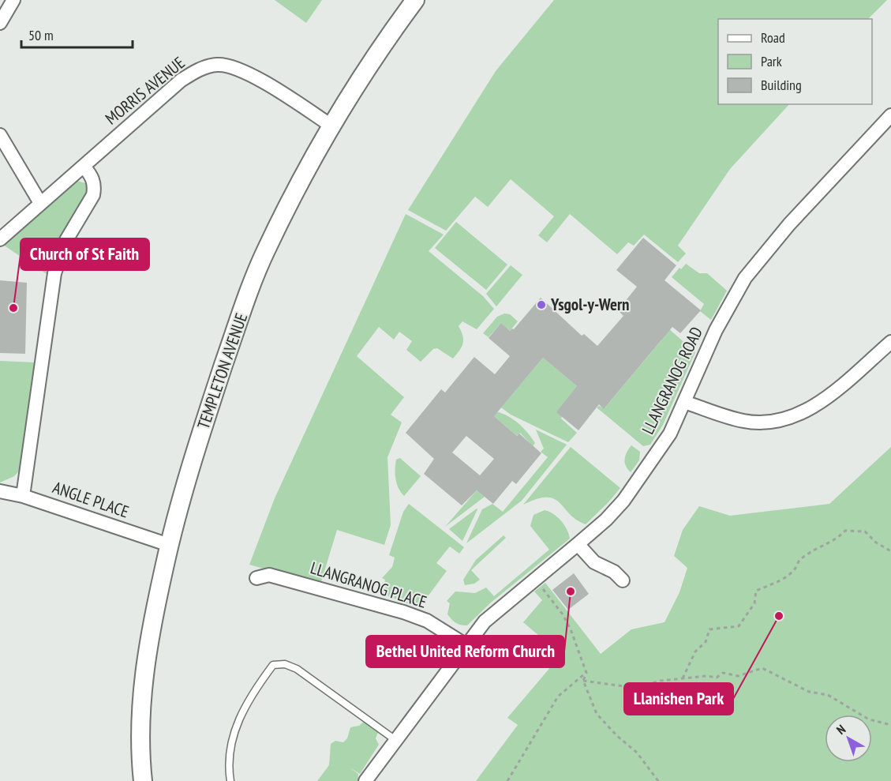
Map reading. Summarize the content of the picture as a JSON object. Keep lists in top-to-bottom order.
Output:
{
  "streets": {
    "street": [
      "MORRIS AVENUE",
      "TEMPLETON AVENUE",
      "LLANGRANOG ROAD",
      "ANGLE PLACE",
      "LLANGRANOG PLACE"
    ]
  },
  "crossings": [
    ["MORRIS AVENUE", "TEMPLETON AVENUE"],
    ["TEMPLETON AVENUE", "ANGLE PLACE"],
    ["LLANGRANOG ROAD", "LLANGRANOG PLACE"]
  ],
  "places": [
    "Ysgol-y-Wern",
    "Church of St Faith",
    "Bethel United Reform Church",
    "Llanishen Park"
  ],
  "legend": ["Road", "Park", "Building"],
  "scale_bar": "50 m",
  "north": "top left"
}
